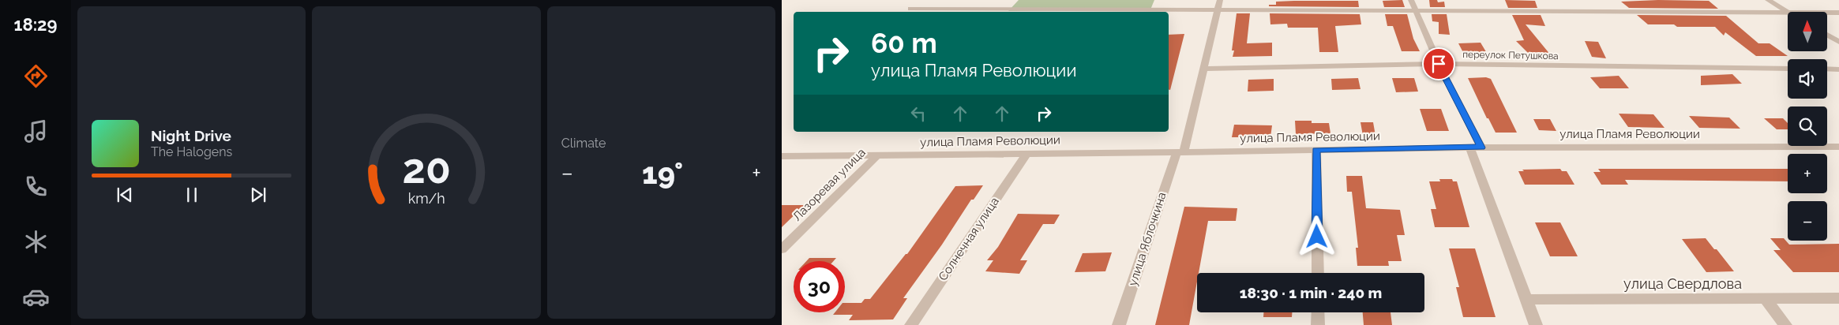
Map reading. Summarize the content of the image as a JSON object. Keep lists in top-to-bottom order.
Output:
{
  "streets": {
    "street": [
      "переулок Петушкова",
      "улица Пламя Революции",
      "Лазоревая улица",
      "Солнечная улица",
      "улица Яблочкина",
      "улица Свердлова"
    ]
  },
  "crossings": [
    ["переулок Петушкова", "улица Яблочкина"],
    ["улица Пламя Революции", "Лазоревая улица"],
    ["улица Пламя Революции", "Солнечная улица"],
    ["улица Пламя Революции", "улица Яблочкина"]
  ],
  "north": "top",
  "page": {
    "tabs": "18:29",
    "tile": "Climate",
    "map_buttons": ["+", "−"],
    "turn": ["60 m", "улица Пламя Революции"],
    "song": ["Night Drive", "The Halogens"],
    "heat": ["−", "19°", "+"],
    "limit": "30",
    "trip": "18:30 · 1 min · 240 m",
    "gauge": ["20", "km/h"]
  }
}
